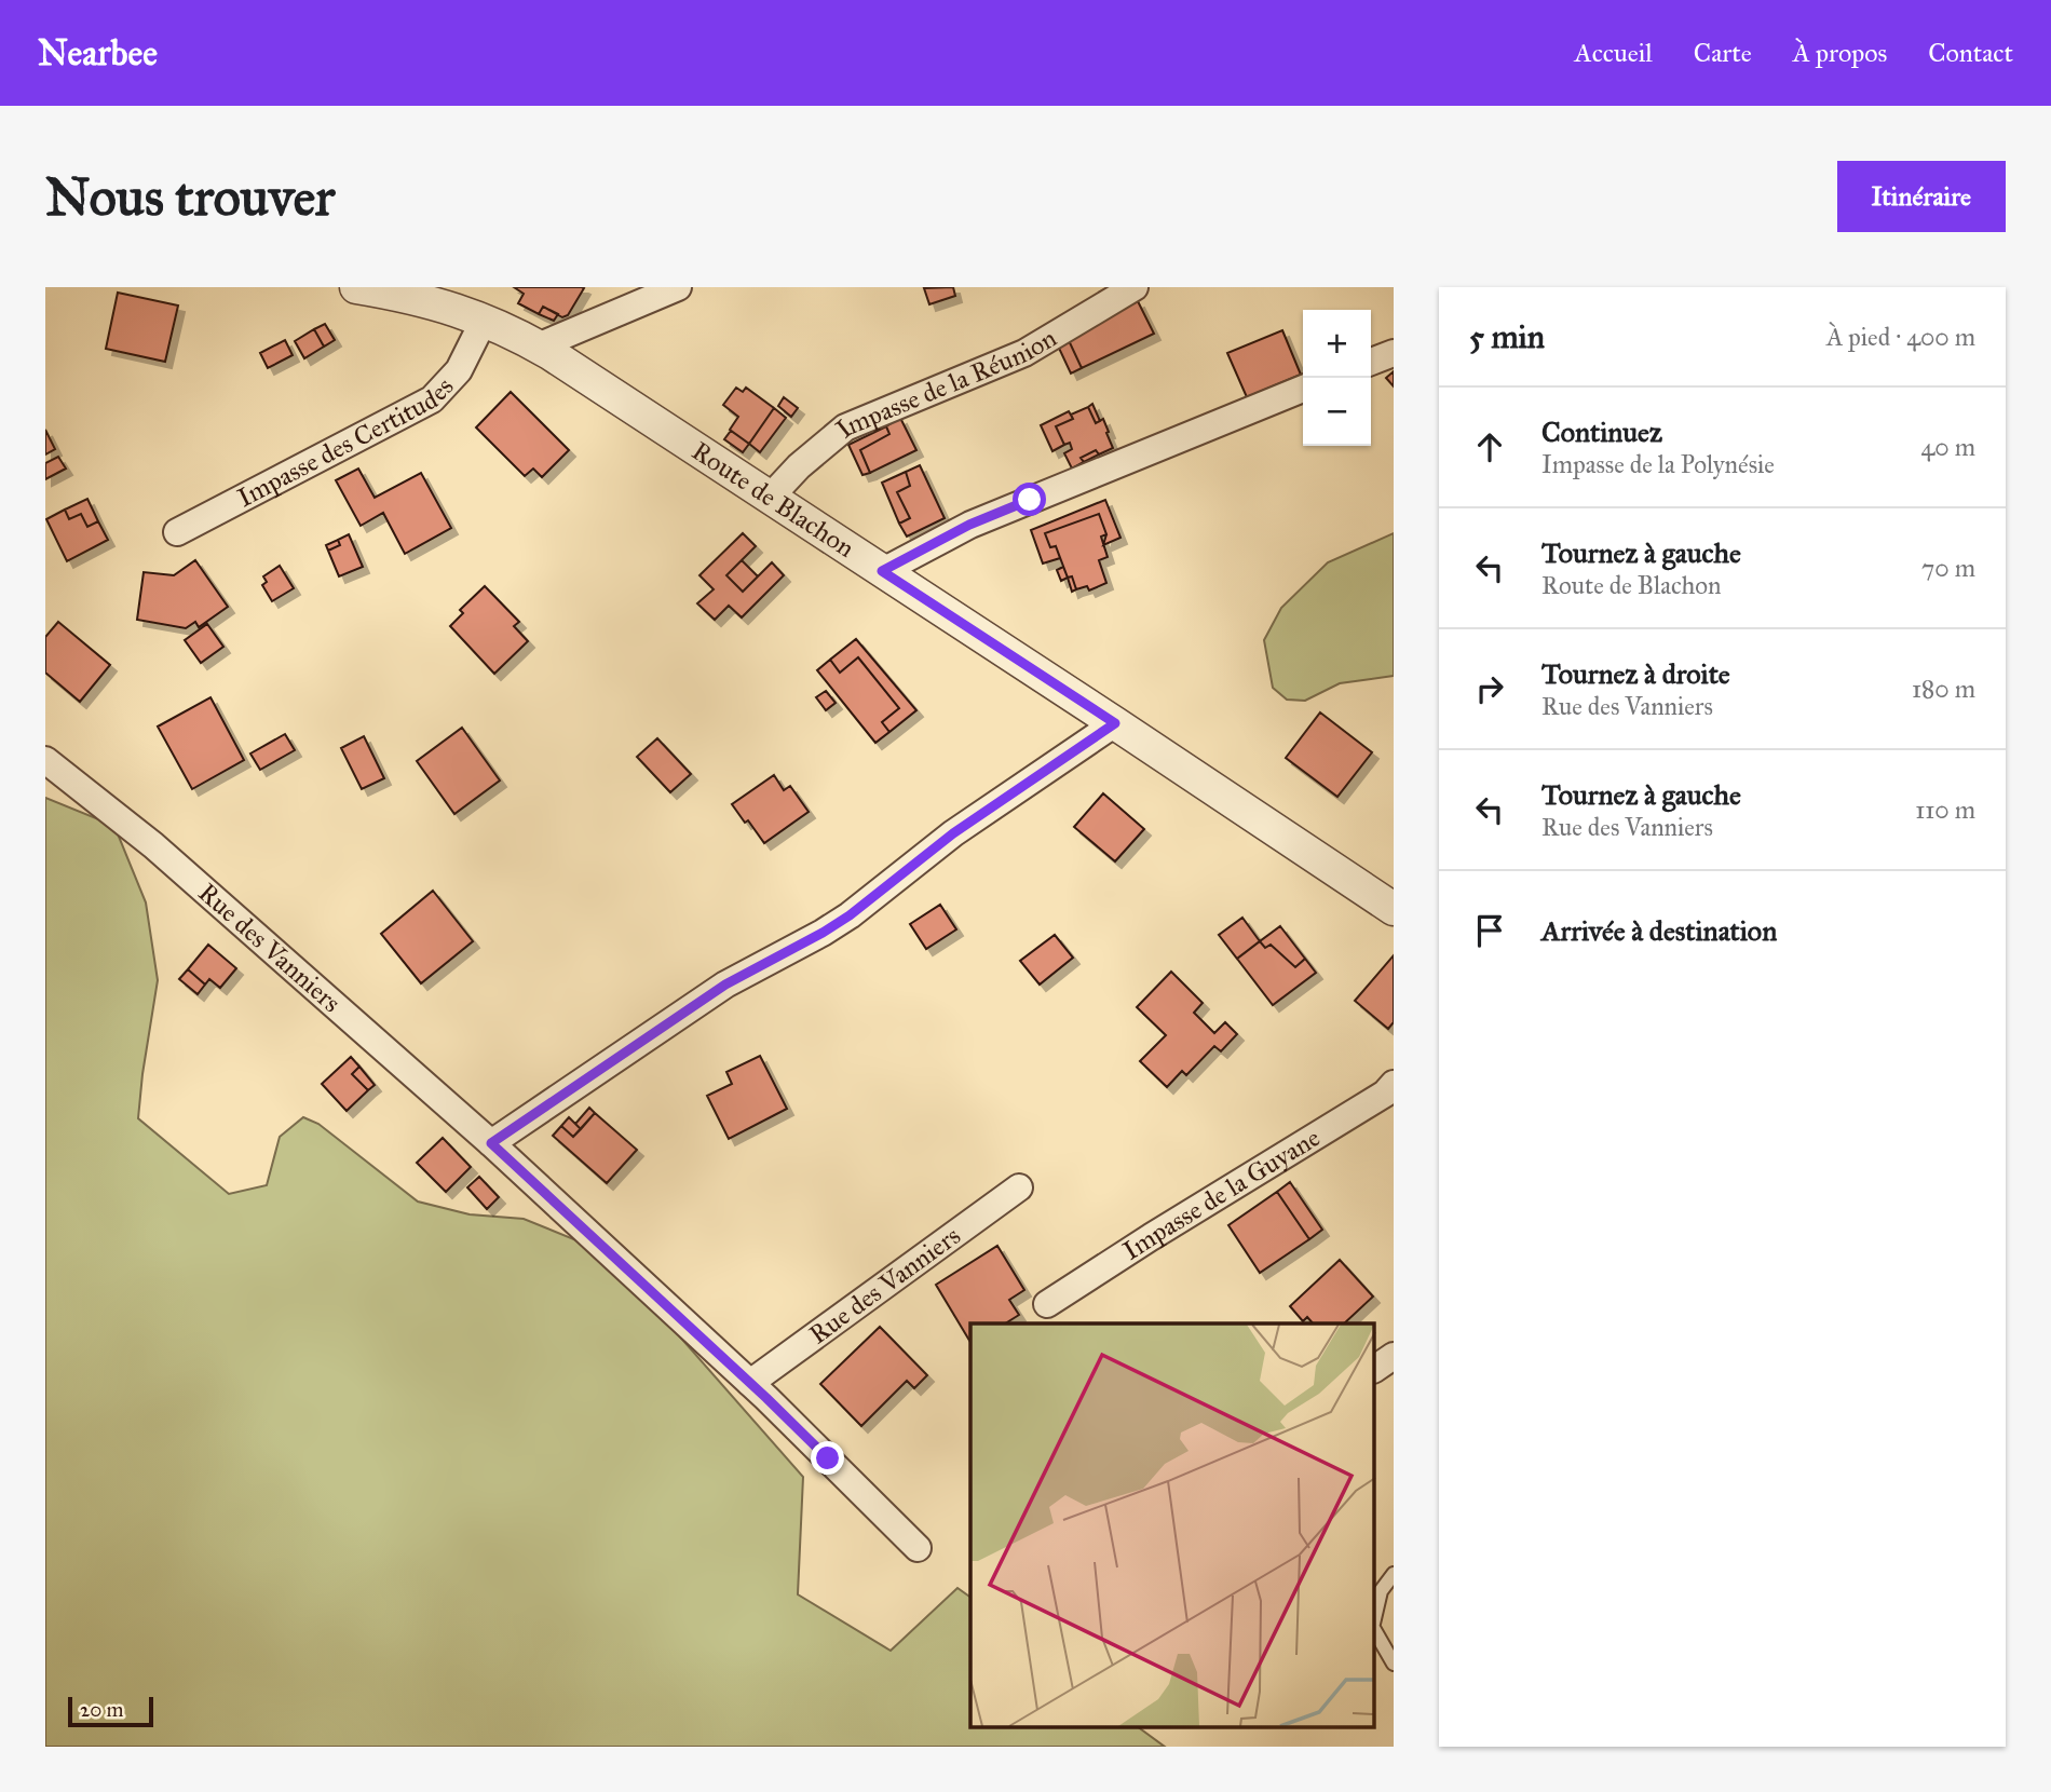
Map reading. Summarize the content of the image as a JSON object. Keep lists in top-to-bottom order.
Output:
{
  "streets": {
    "street": [
      "Impasse de la Réunion",
      "Impasse des Certitudes",
      "Route de Blachon",
      "Rue des Vanniers",
      "Impasse de la Guyane"
    ]
  },
  "crossings": [
    ["Impasse de la Réunion", "Route de Blachon"],
    ["Impasse des Certitudes", "Route de Blachon"]
  ],
  "scale_bar": "20 m",
  "page": {
    "header": "Nearbee",
    "nav": [
      "Accueil",
      "Carte",
      "À propos",
      "Contact"
    ],
    "buttons": "Itinéraire",
    "title": "Nous trouver",
    "heading": ["5 min", "À pied · 400 m"],
    "map_buttons": ["+", "−"],
    "list": [
      ["Continuez", "Impasse de la Polynésie", "40 m"],
      ["Tournez à gauche", "Route de Blachon", "70 m"],
      ["Tournez à droite", "Rue des Vanniers", "180 m"],
      ["Tournez à gauche", "Rue des Vanniers", "110 m"],
      "Arrivée à destination"
    ],
    "scale": "20 m"
  }
}
